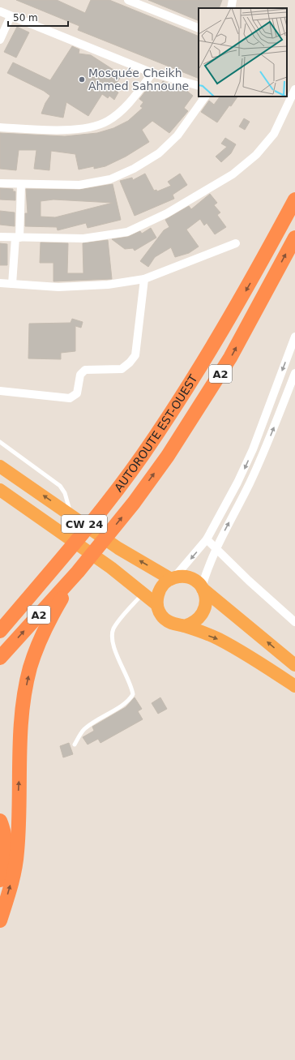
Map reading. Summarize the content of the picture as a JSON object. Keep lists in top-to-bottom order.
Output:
{
  "streets": {
    "highway": ["A2", "AUTOROUTE EST-OUEST", "CW 24"]
  },
  "places": ["Mosquée Cheikh Ahmed Sahnoune"],
  "scale_bar": "50 m"
}
